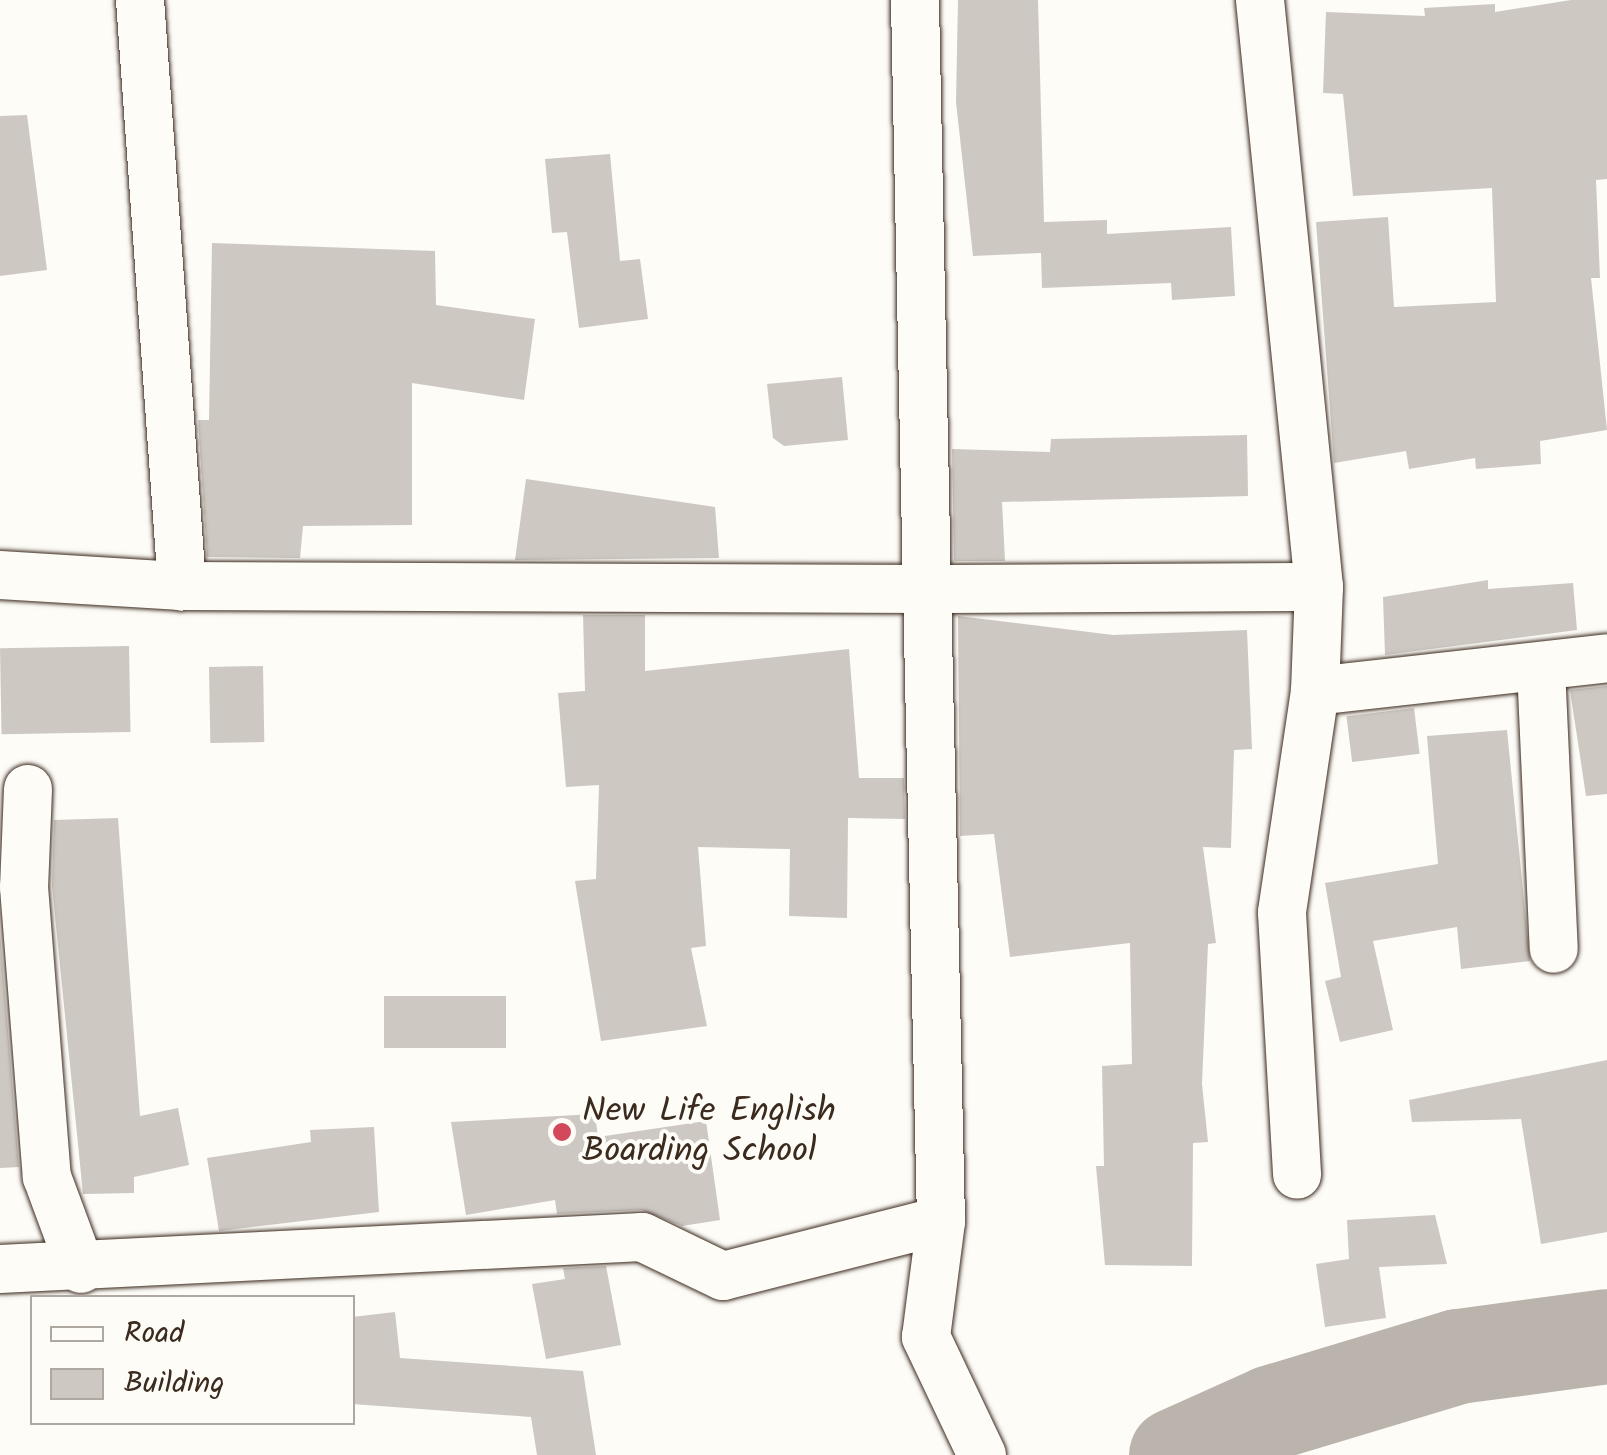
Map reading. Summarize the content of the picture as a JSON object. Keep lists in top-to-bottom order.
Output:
{
  "places": ["New Life English Boarding School"],
  "legend": ["Road", "Building"]
}
